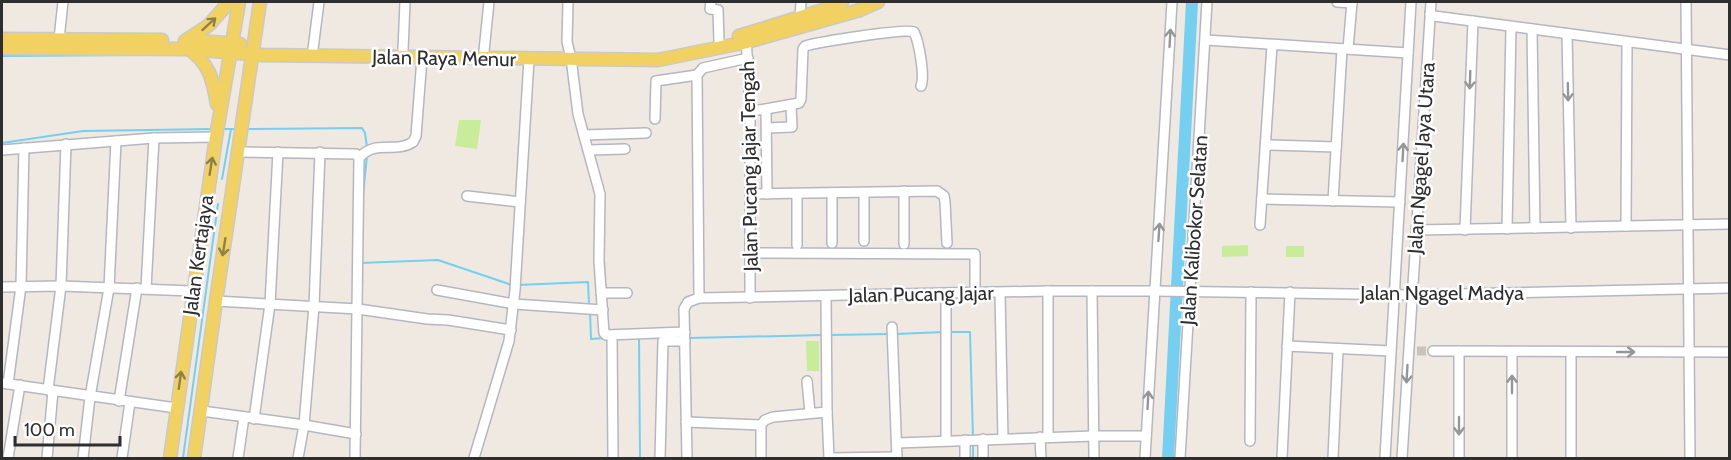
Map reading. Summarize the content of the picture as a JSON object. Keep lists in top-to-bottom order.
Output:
{
  "streets": {
    "main road": ["Jalan Raya Menur", "Jalan Kertajaya"],
    "street": [
      "Jalan Ngagel Jaya Utara",
      "Jalan Pucang Jajar Tengah",
      "Jalan Kalibokor Selatan",
      "Jalan Ngagel Madya",
      "Jalan Pucang Jajar"
    ]
  },
  "crossings": [
    ["Jalan Raya Menur", "Jalan Pucang Jajar Tengah"],
    ["Jalan Raya Menur", "Jalan Kertajaya"],
    ["Jalan Ngagel Jaya Utara", "Jalan Ngagel Madya"],
    ["Jalan Pucang Jajar Tengah", "Jalan Pucang Jajar"],
    ["Jalan Kalibokor Selatan", "Jalan Ngagel Madya"],
    ["Jalan Ngagel Madya", "Jalan Pucang Jajar"]
  ],
  "scale_bar": "100 m"
}
